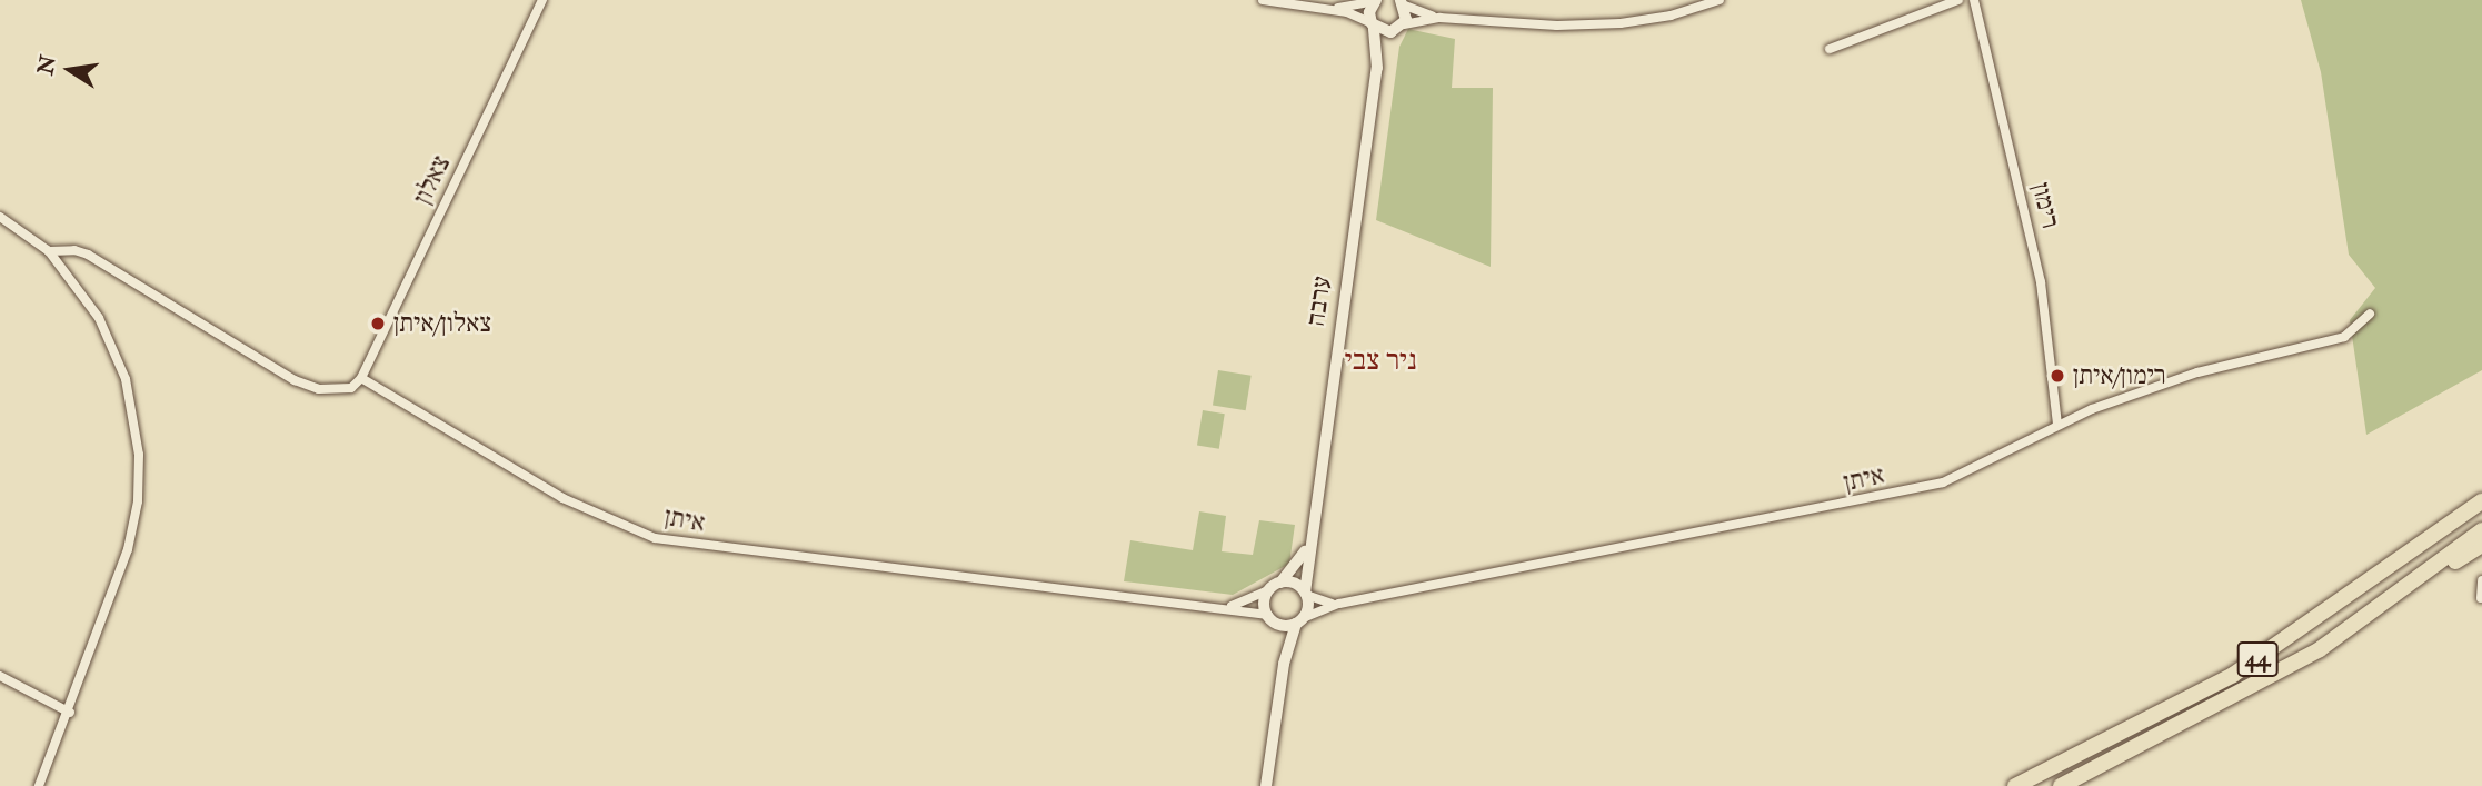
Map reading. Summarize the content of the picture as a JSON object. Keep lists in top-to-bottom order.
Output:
{
  "streets": {
    "highway": ["44"],
    "street": [
      "צאלון",
      "רימון",
      "ערבה",
      "איתן"
    ]
  },
  "crossings": [
    ["צאלון", "איתן"],
    ["רימון", "איתן"],
    ["ערבה", "איתן"]
  ],
  "districts": ["ניר צבי"],
  "places": ["צאלון/איתן", "רימון/איתן"],
  "north": "left"
}
